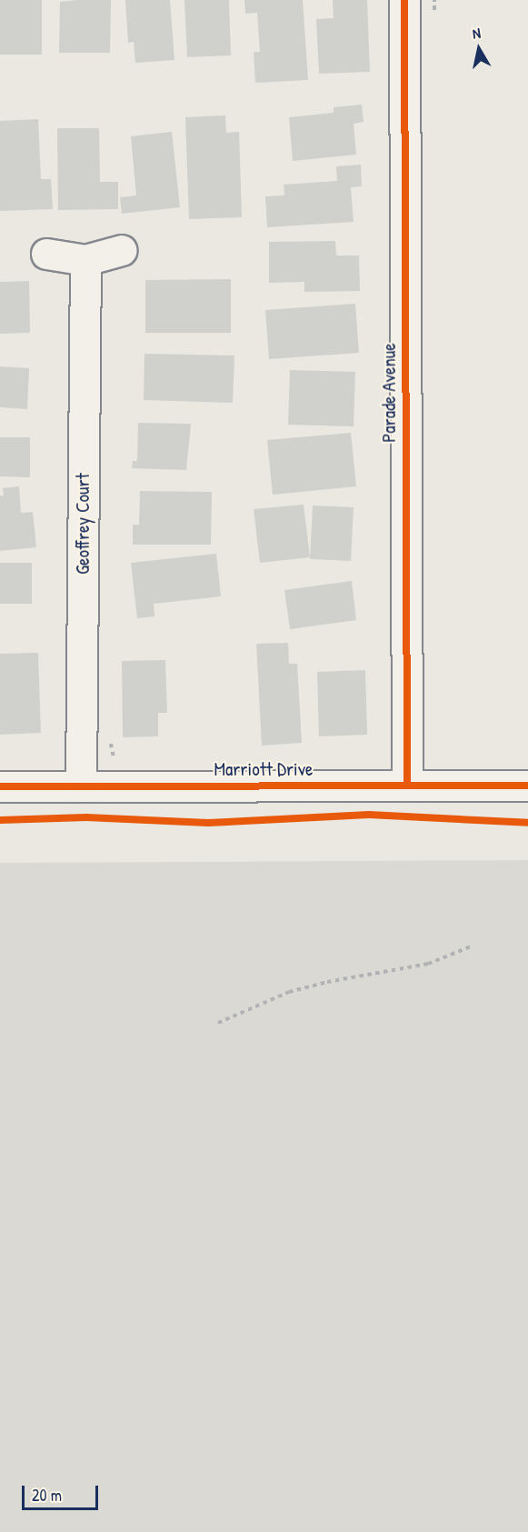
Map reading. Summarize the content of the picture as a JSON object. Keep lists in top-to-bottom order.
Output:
{
  "streets": {
    "street": ["Parade Avenue", "Geoffrey Court", "Marriott Drive"]
  },
  "crossings": [
    ["Parade Avenue", "Marriott Drive"],
    ["Geoffrey Court", "Marriott Drive"]
  ],
  "scale_bar": "20 m",
  "north": "top"
}
